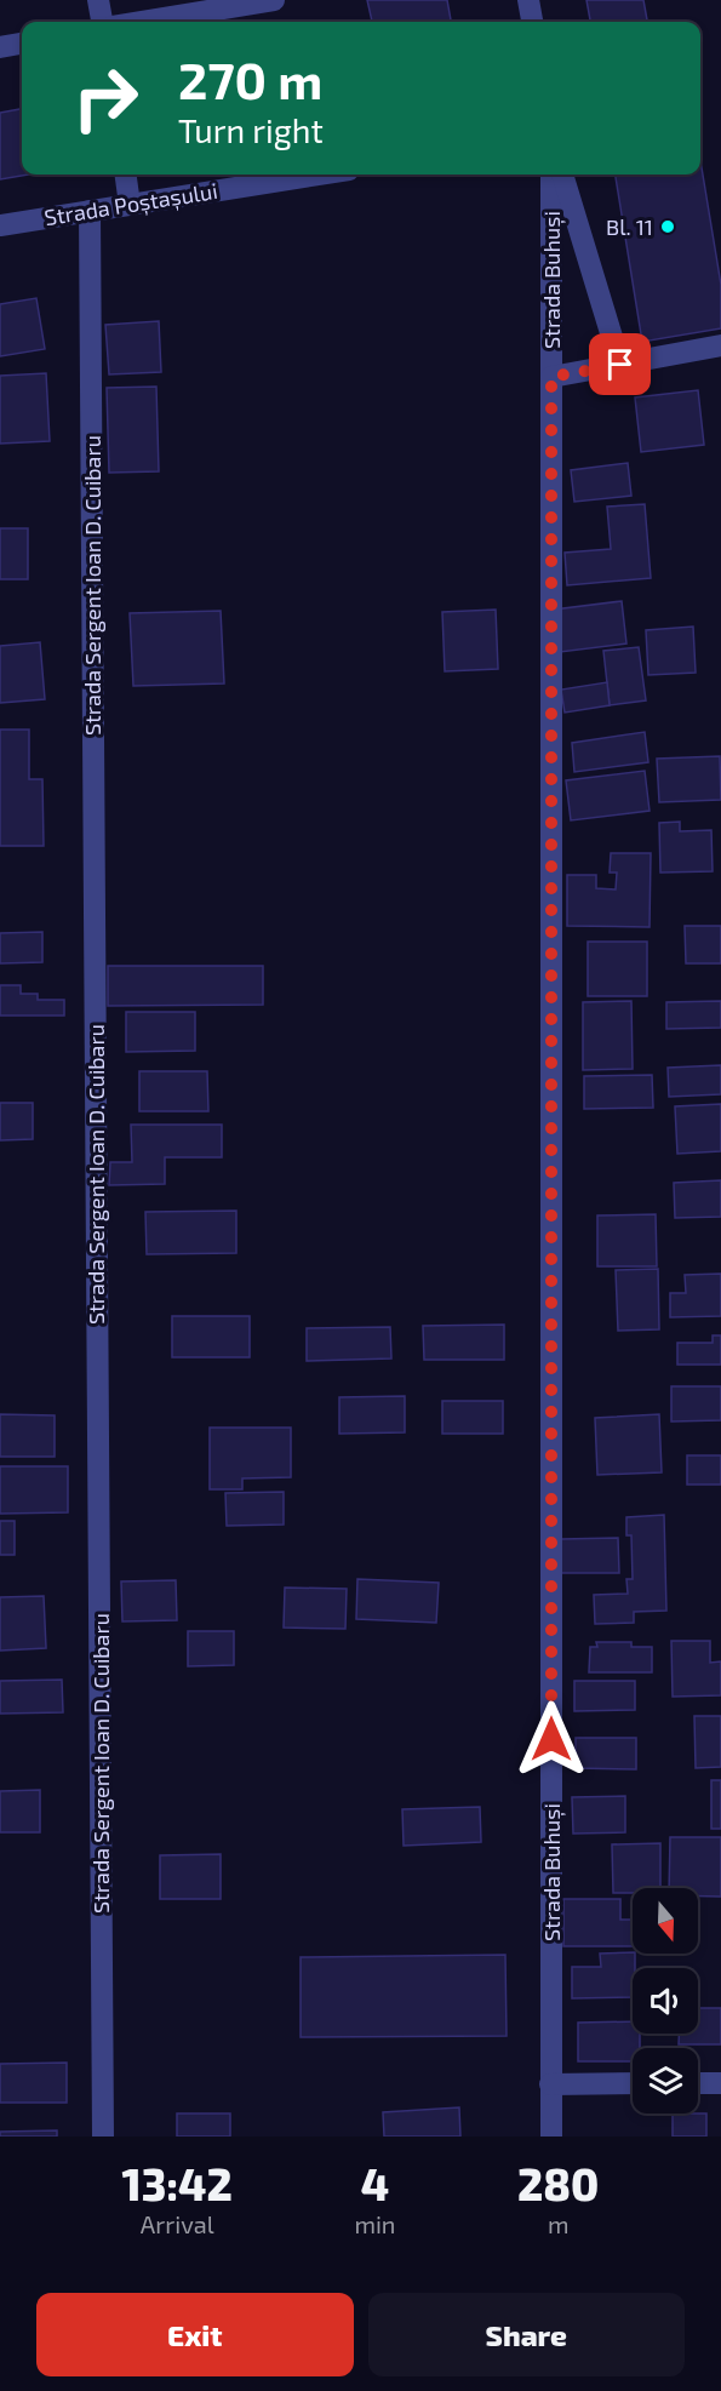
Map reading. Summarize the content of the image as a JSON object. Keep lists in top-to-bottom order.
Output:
{
  "streets": {
    "street": ["Strada Poștașului", "Strada Buhuși", "Strada Sergent Ioan D. Cuibaru"]
  },
  "crossings": [
    ["Strada Poștașului", "Strada Sergent Ioan D. Cuibaru"]
  ],
  "places": ["Bl. 11"],
  "north": "bottom",
  "page": {
    "turn": ["270 m", "Turn right"],
    "eta": [
      "13:42",
      "Arrival",
      "4",
      "min",
      "280",
      "m"
    ],
    "buttons": ["Exit", "Share"]
  }
}
